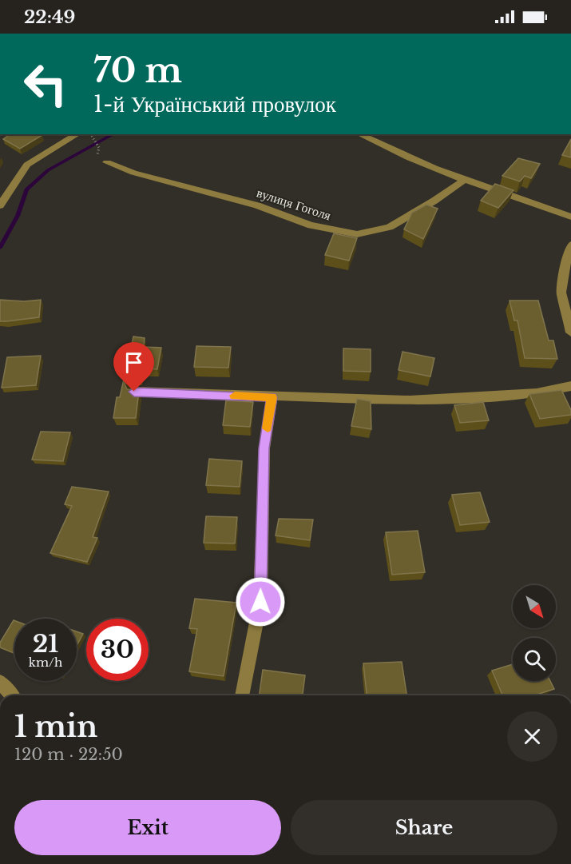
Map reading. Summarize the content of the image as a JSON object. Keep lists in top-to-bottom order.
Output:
{
  "streets": {
    "street": ["вулиця Гоголя"]
  },
  "north": "bottom right",
  "page": {
    "status": "22:49",
    "turn": ["70 m", "1-й Український провулок"],
    "speed": "21 km/h",
    "limit": "30",
    "heading": ["1 min", "120 m · 22:50"],
    "buttons": ["Exit", "Share"]
  }
}
